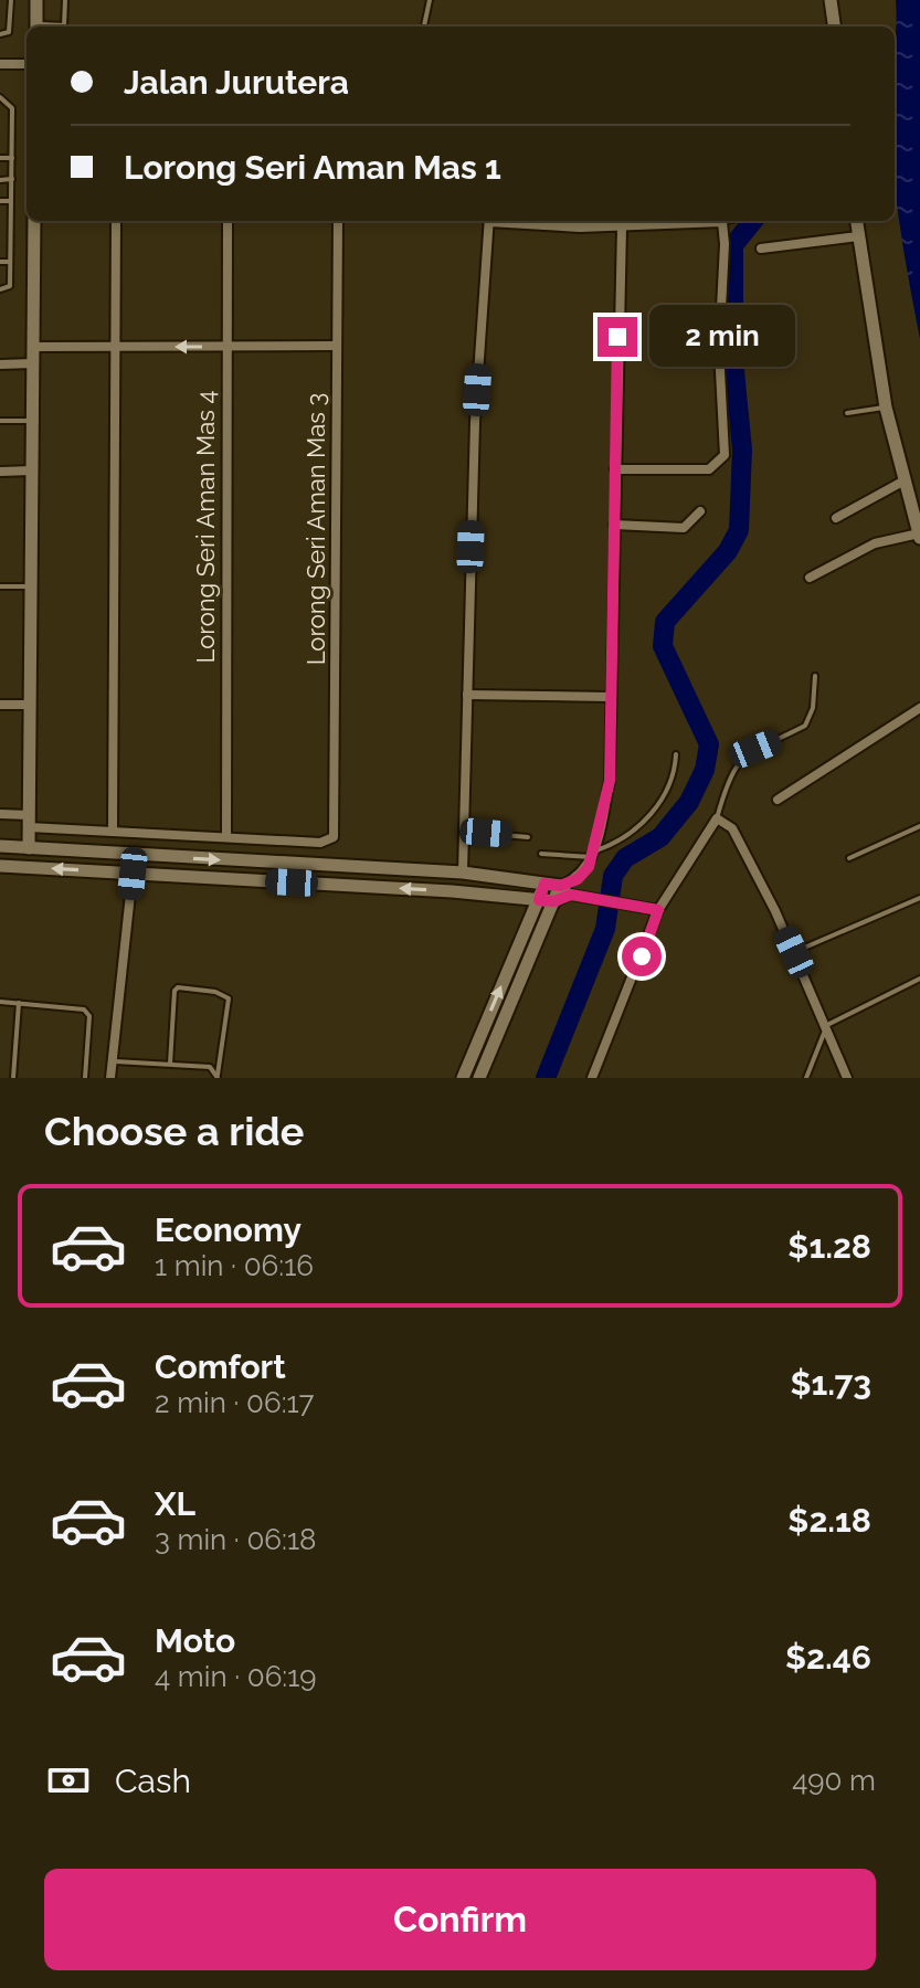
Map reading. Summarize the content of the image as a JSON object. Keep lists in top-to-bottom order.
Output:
{
  "streets": {
    "street": ["Lorong Seri Aman Mas 4", "Lorong Seri Aman Mas 3"]
  },
  "crossings": [
    ["Lorong Seri Aman Mas 4", "Lorong Seri Aman Mas 3"]
  ],
  "page": {
    "banner": ["Jalan Jurutera", "Lorong Seri Aman Mas 1"],
    "bubble": "2 min",
    "heading": "Choose a ride",
    "list": [
      {
        "name": "Economy",
        "note": "1 min · 06:16",
        "value": "$1.28"
      },
      {
        "name": "Comfort",
        "note": "2 min · 06:17",
        "value": "$1.73"
      },
      {
        "name": "XL",
        "note": "3 min · 06:18",
        "value": "$2.18"
      },
      {
        "name": "Moto",
        "note": "4 min · 06:19",
        "value": "$2.46"
      }
    ],
    "pay": ["Cash", "490 m"],
    "buttons": "Confirm"
  }
}
